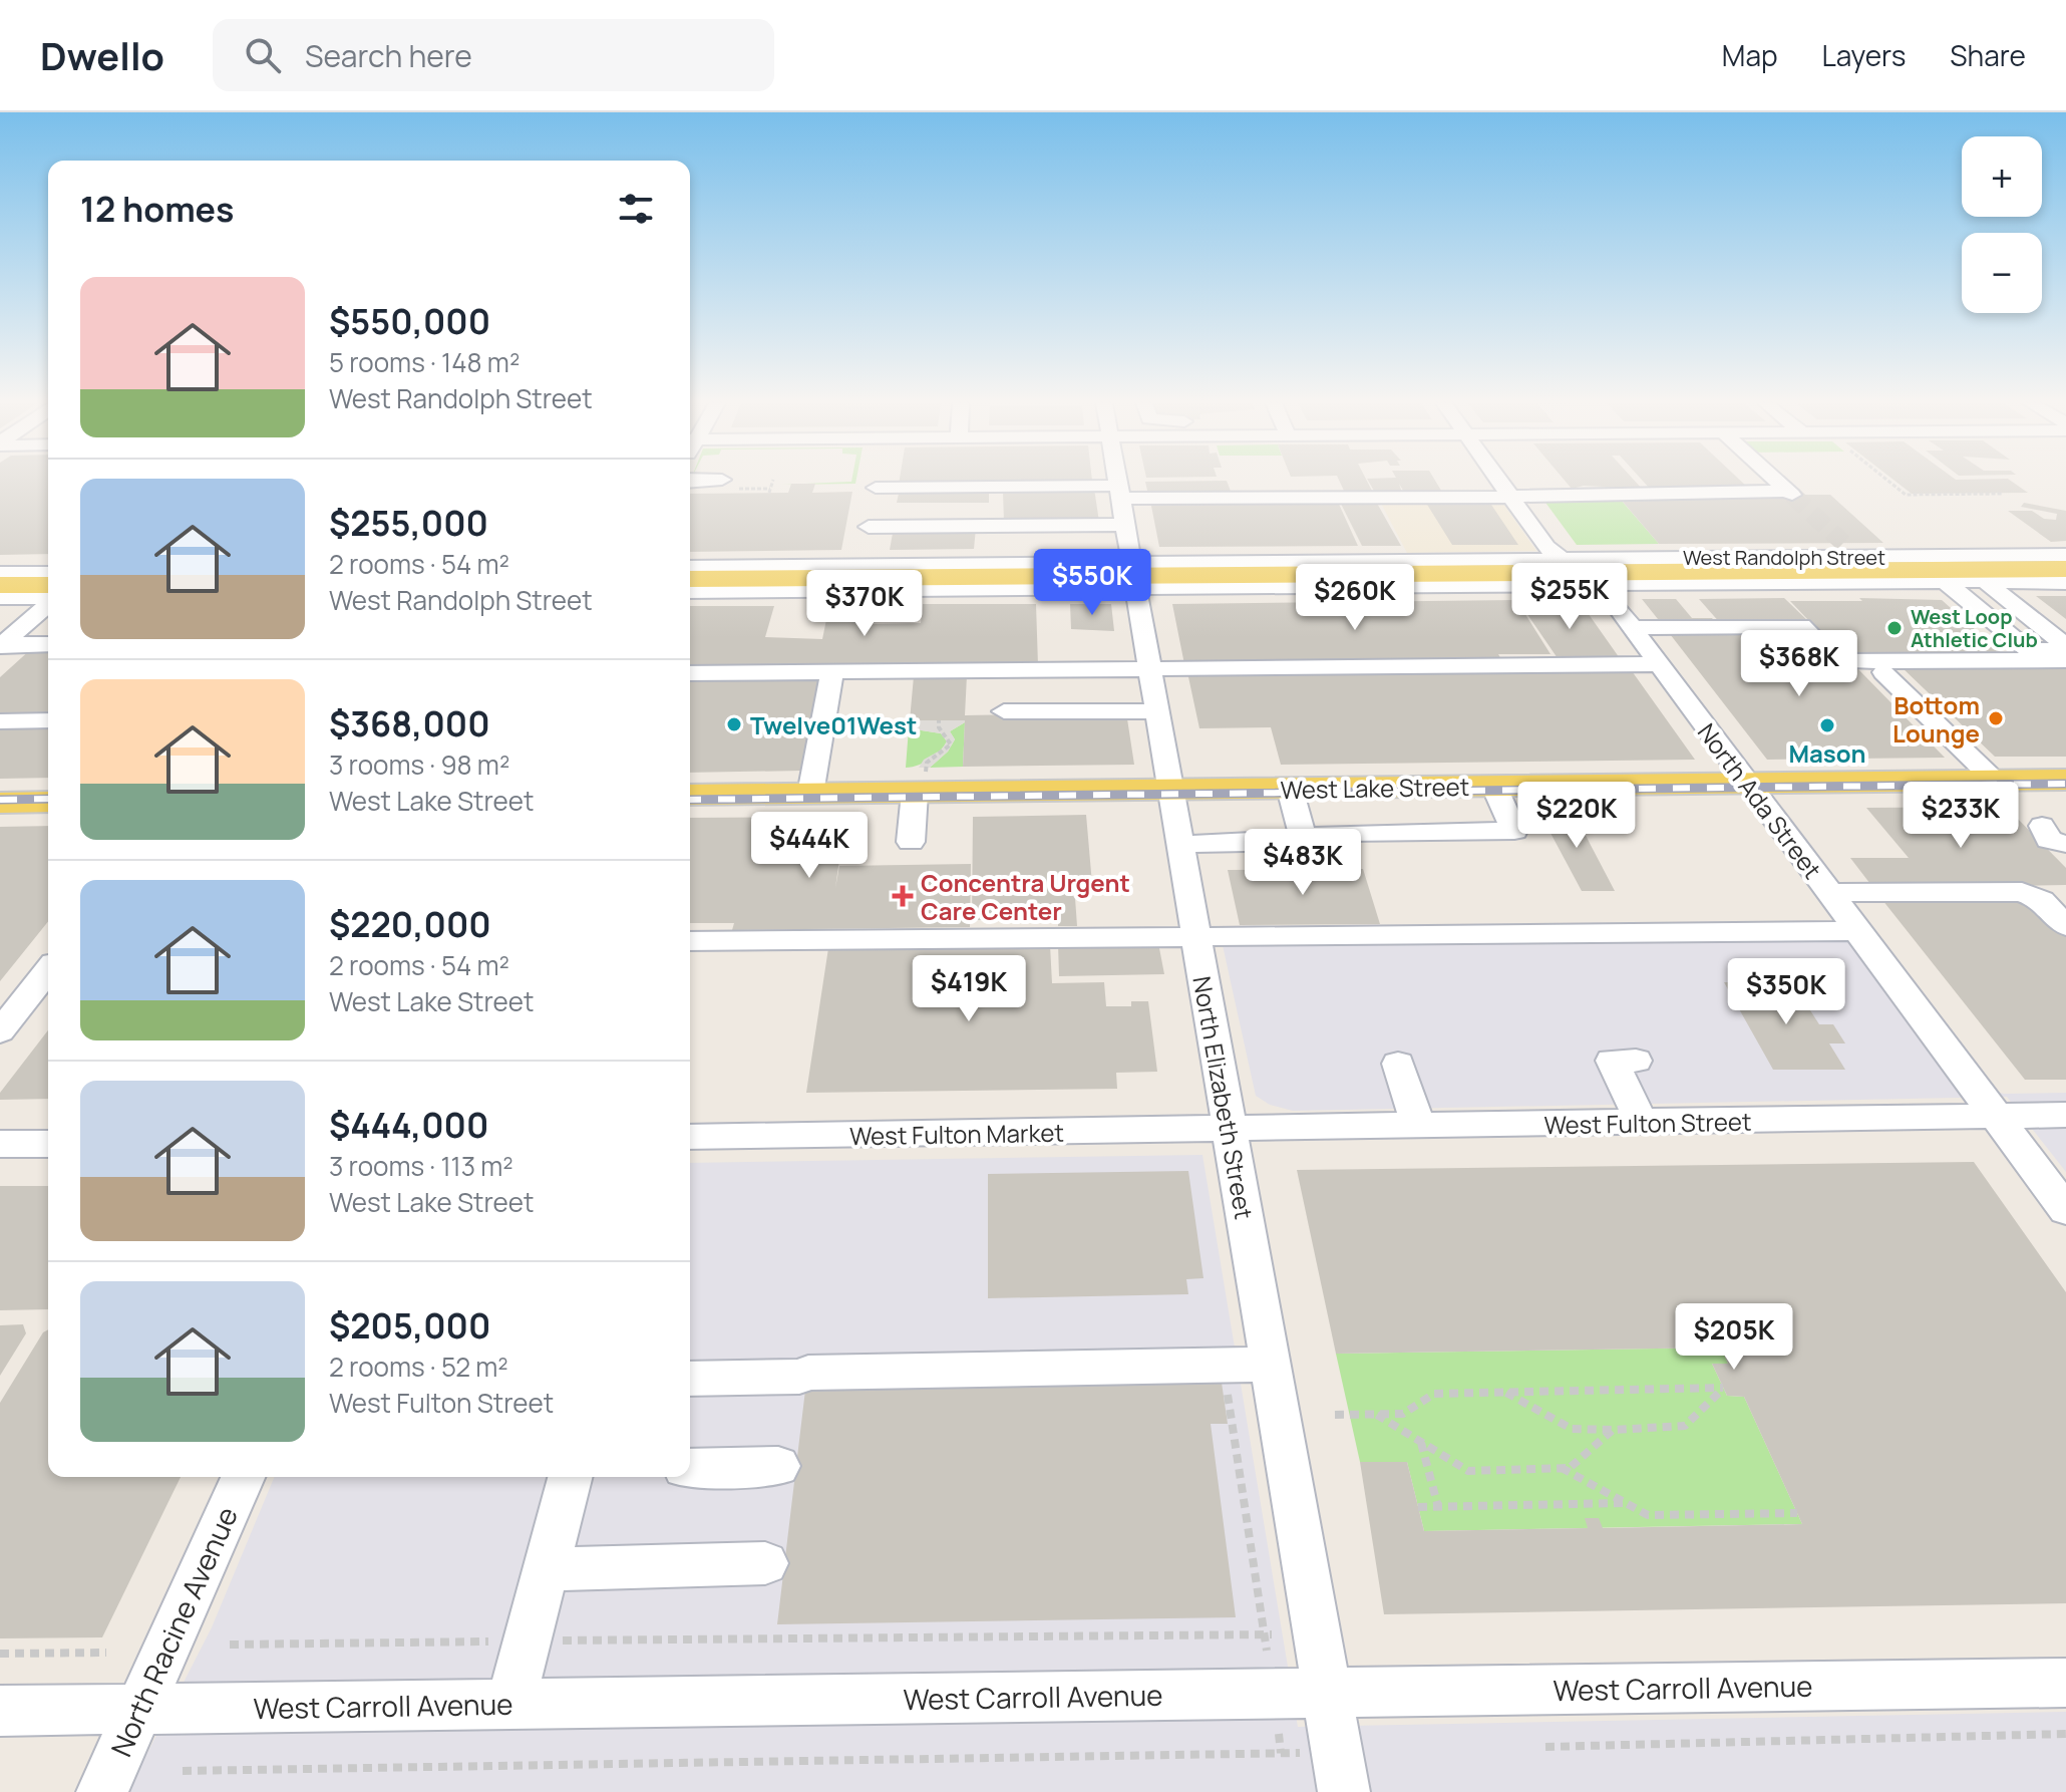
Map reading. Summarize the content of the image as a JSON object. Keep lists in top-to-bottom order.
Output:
{
  "streets": {
    "main road": ["West Randolph Street", "West Lake Street"],
    "street": [
      "North Ada Street",
      "North Elizabeth Street",
      "West Fulton Street",
      "West Fulton Market",
      "North Racine Avenue",
      "West Carroll Avenue"
    ]
  },
  "crossings": [
    ["West Randolph Street", "North Ada Street"],
    ["West Randolph Street", "North Elizabeth Street"],
    ["West Lake Street", "North Ada Street"],
    ["West Lake Street", "North Elizabeth Street"],
    ["North Ada Street", "West Fulton Street"],
    ["North Elizabeth Street", "West Fulton Street"],
    ["North Elizabeth Street", "West Fulton Market"],
    ["North Elizabeth Street", "West Carroll Avenue"],
    ["West Fulton Street", "West Fulton Market"],
    ["North Racine Avenue", "West Carroll Avenue"]
  ],
  "places": {
    "other": [
      "West Loop Athletic Club",
      "Bottom Lounge",
      "Twelve01West",
      "Mason"
    ],
    "health": ["Concentra Urgent Care Center"]
  },
  "page": {
    "header": "Dwello",
    "search": "Search here",
    "nav": ["Map", "Layers", "Share"],
    "map_buttons": ["+", "−"],
    "heading": "12 homes",
    "list": [
      {
        "name": "$550,000",
        "note": "5 rooms · 148 m² · West Randolph Street"
      },
      {
        "name": "$255,000",
        "note": "2 rooms · 54 m² · West Randolph Street"
      },
      {
        "name": "$368,000",
        "note": "3 rooms · 98 m² · West Lake Street"
      },
      {
        "name": "$220,000",
        "note": "2 rooms · 54 m² · West Lake Street"
      },
      {
        "name": "$444,000",
        "note": "3 rooms · 113 m² · West Lake Street"
      },
      {
        "name": "$205,000",
        "note": "2 rooms · 52 m² · West Fulton Street"
      }
    ],
    "price": [
      "$550K",
      "$255K",
      "$260K",
      "$370K",
      "$368K",
      "$220K",
      "$233K",
      "$444K",
      "$483K",
      "$419K",
      "$350K",
      "$205K"
    ]
  }
}
